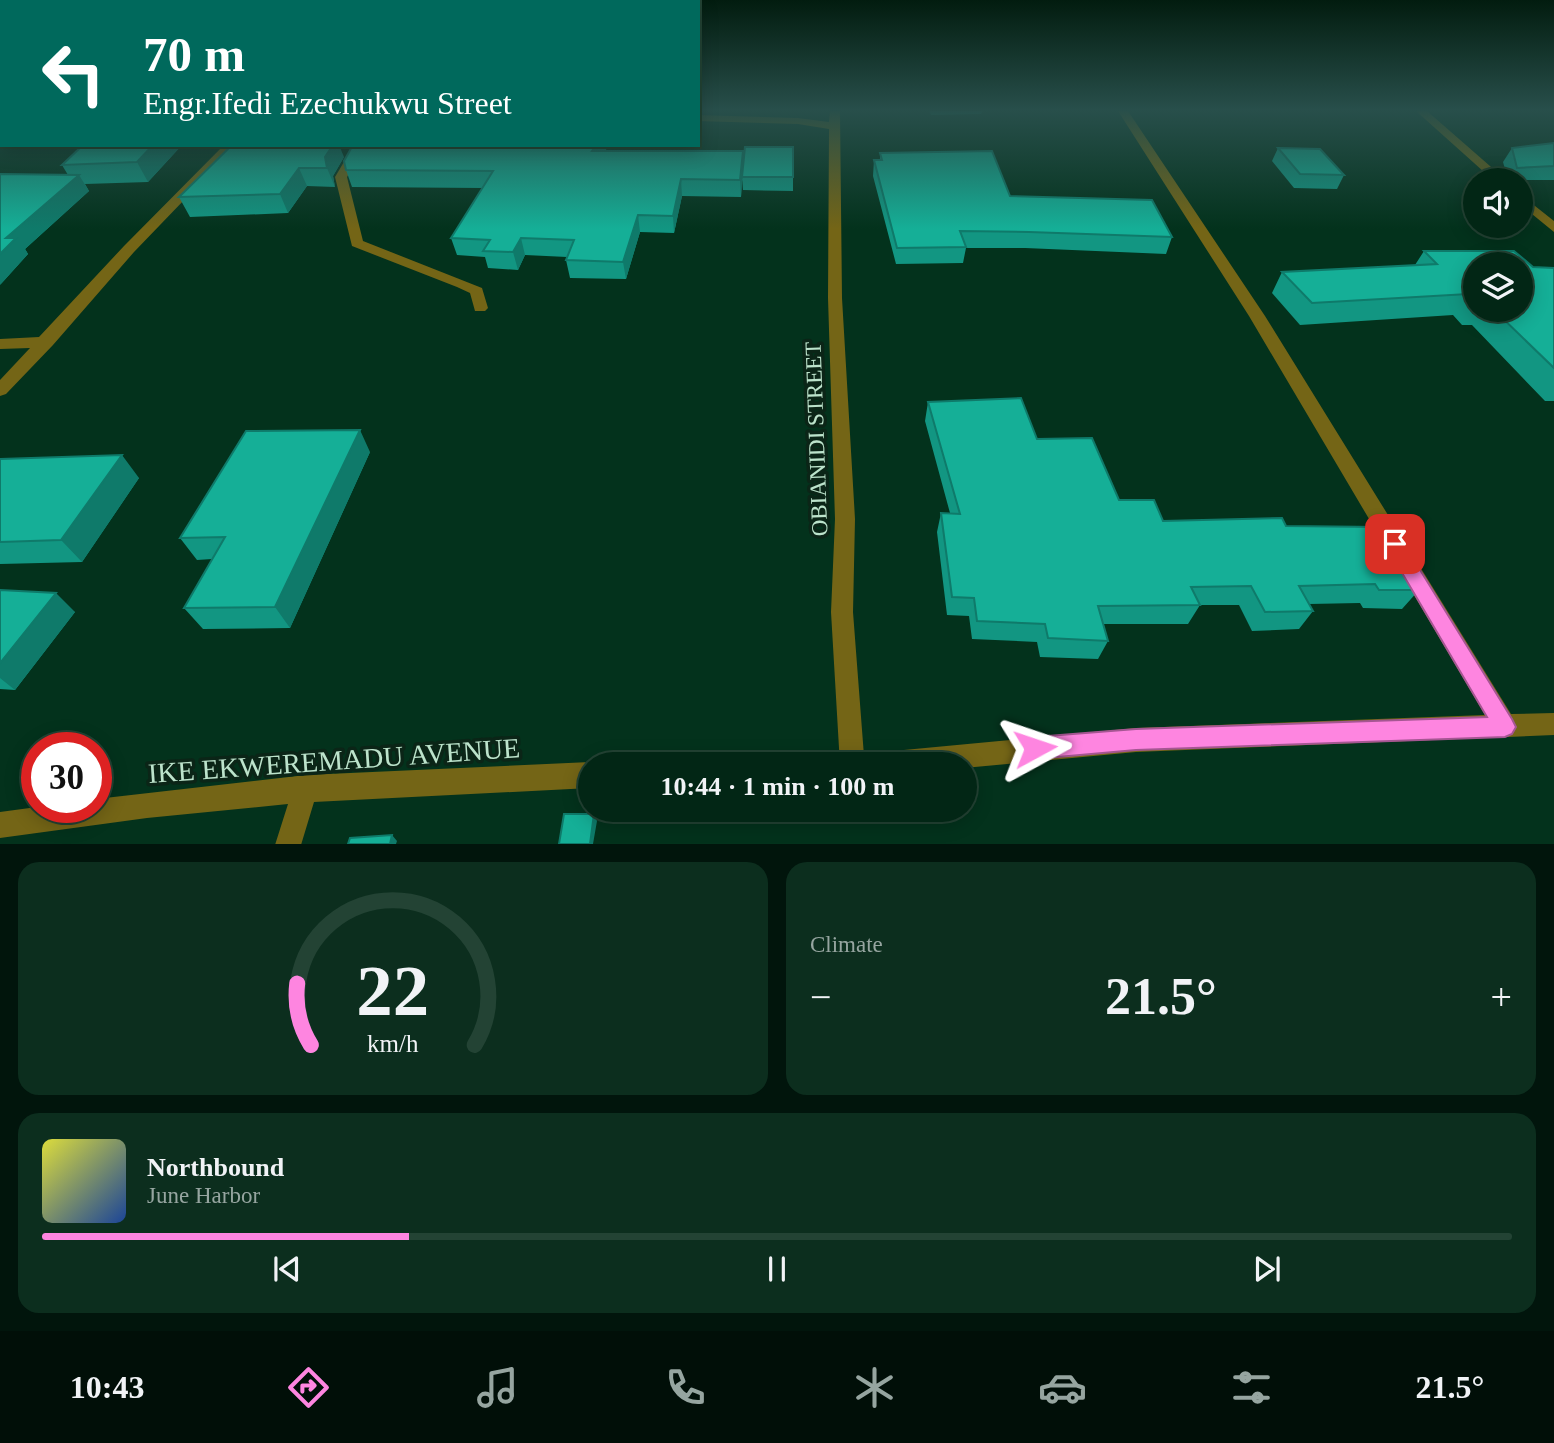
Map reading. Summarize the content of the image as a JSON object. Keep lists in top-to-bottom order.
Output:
{
  "streets": {
    "street": ["OBIANIDI STREET", "IKE EKWEREMADU AVENUE"]
  },
  "page": {
    "turn": ["70 m", "Engr.Ifedi Ezechukwu Street"],
    "limit": "30",
    "trip": "10:44 · 1 min · 100 m",
    "tile": "Climate",
    "heat": ["−", "21.5°", "+"],
    "song": ["Northbound", "June Harbor"],
    "tabs": ["10:43", "21.5°"],
    "gauge": ["22", "km/h"]
  }
}
